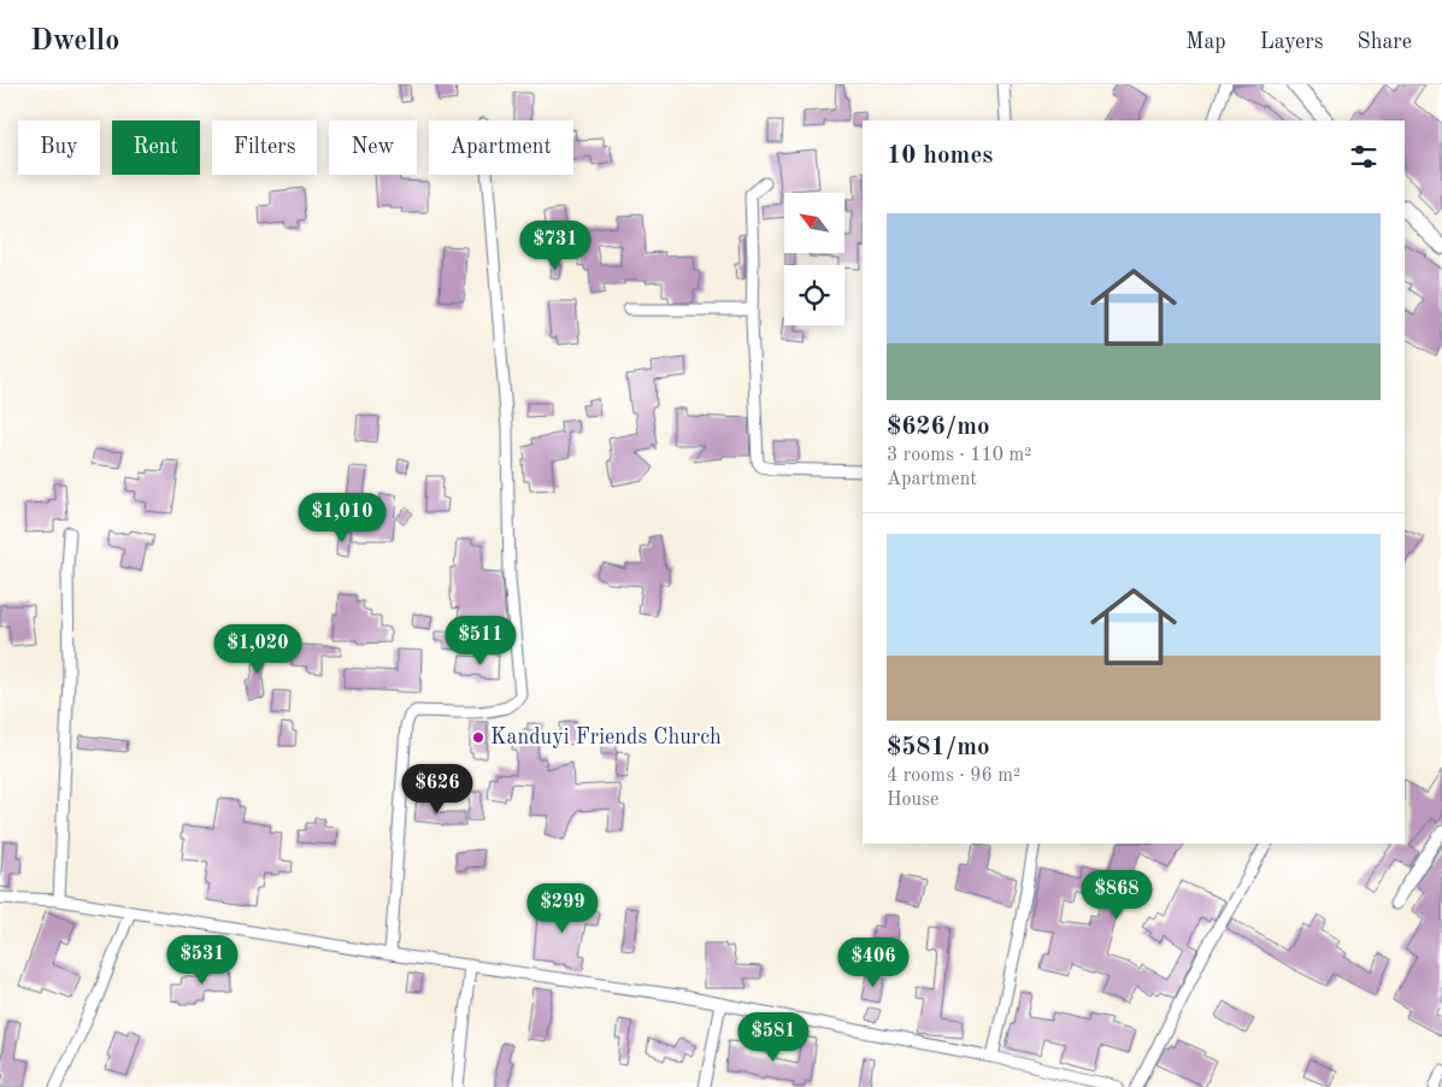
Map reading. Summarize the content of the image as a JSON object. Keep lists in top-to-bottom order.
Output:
{
  "places": ["Kanduyi Friends Church"],
  "north": "top left",
  "page": {
    "header": "Dwello",
    "nav": ["Map", "Layers", "Share"],
    "chip": [
      "Buy",
      "Rent",
      "Filters",
      "New",
      "Apartment"
    ],
    "heading": "10 homes",
    "list": [
      {
        "name": "$626/mo",
        "note": "3 rooms · 110 m² · Apartment"
      },
      {
        "name": "$581/mo",
        "note": "4 rooms · 96 m² · House"
      }
    ],
    "price": [
      "$731",
      "$1,010",
      "$511",
      "$1,020",
      "$626",
      "$868",
      "$299",
      "$531",
      "$406",
      "$581"
    ]
  }
}
